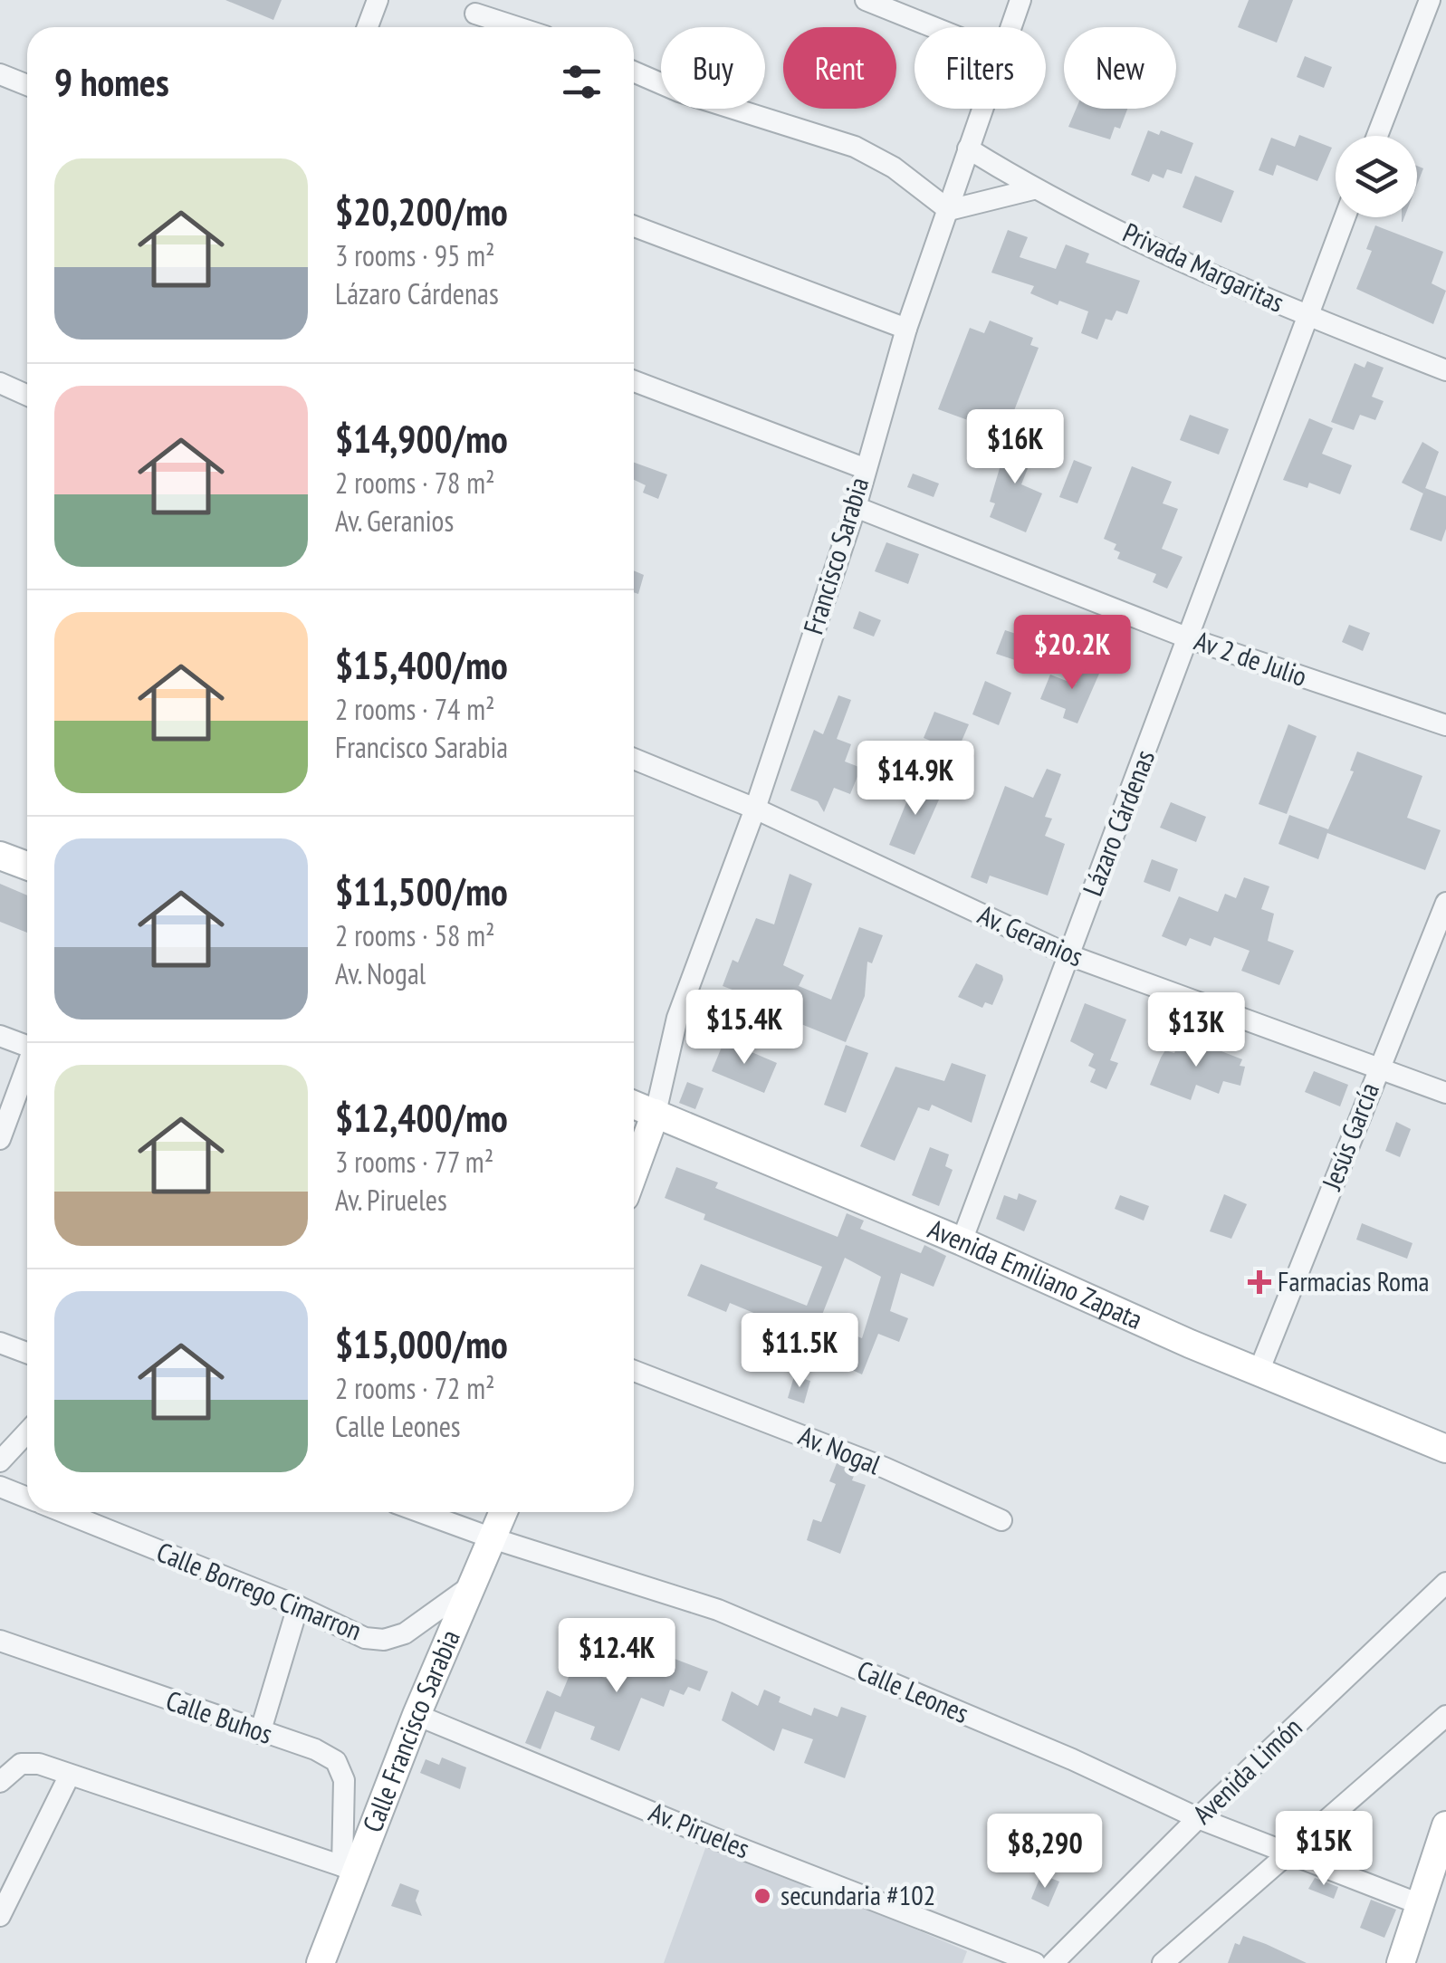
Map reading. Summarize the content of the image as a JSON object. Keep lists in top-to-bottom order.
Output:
{
  "streets": {
    "main road": ["Avenida Emiliano Zapata", "Calle Francisco Sarabia"],
    "street": [
      "Privada Margaritas",
      "Francisco Sarabia",
      "Av 2 de Julio",
      "Lázaro Cárdenas",
      "Av. Geranios",
      "Jesús García",
      "Av. Nogal",
      "Calle Borrego Cimarron",
      "Calle Leones",
      "Calle Buhos",
      "Avenida Limón",
      "Av. Pirueles"
    ]
  },
  "crossings": [
    ["Privada Margaritas", "Francisco Sarabia"],
    ["Privada Margaritas", "Lázaro Cárdenas"],
    ["Francisco Sarabia", "Av 2 de Julio"],
    ["Francisco Sarabia", "Av. Geranios"],
    ["Francisco Sarabia", "Avenida Emiliano Zapata"],
    ["Av 2 de Julio", "Lázaro Cárdenas"],
    ["Lázaro Cárdenas", "Av. Geranios"],
    ["Lázaro Cárdenas", "Avenida Emiliano Zapata"],
    ["Av. Geranios", "Jesús García"],
    ["Jesús García", "Avenida Emiliano Zapata"],
    ["Calle Borrego Cimarron", "Calle Francisco Sarabia"],
    ["Calle Leones", "Calle Francisco Sarabia"],
    ["Calle Leones", "Avenida Limón"],
    ["Calle Buhos", "Calle Francisco Sarabia"],
    ["Calle Francisco Sarabia", "Av. Pirueles"]
  ],
  "places": {
    "health": ["Farmacias Roma"],
    "other": ["secundaria #102"]
  },
  "page": {
    "chip": [
      "Buy",
      "Rent",
      "Filters",
      "New"
    ],
    "heading": "9 homes",
    "list": [
      {
        "name": "$20,200/mo",
        "note": "3 rooms · 95 m² · Lázaro Cárdenas"
      },
      {
        "name": "$14,900/mo",
        "note": "2 rooms · 78 m² · Av. Geranios"
      },
      {
        "name": "$15,400/mo",
        "note": "2 rooms · 74 m² · Francisco Sarabia"
      },
      {
        "name": "$11,500/mo",
        "note": "2 rooms · 58 m² · Av. Nogal"
      },
      {
        "name": "$12,400/mo",
        "note": "3 rooms · 77 m² · Av. Pirueles"
      },
      {
        "name": "$15,000/mo",
        "note": "2 rooms · 72 m² · Calle Leones"
      }
    ],
    "price": [
      "$16K",
      "$20.2K",
      "$14.9K",
      "$15.4K",
      "$13K",
      "$11.5K",
      "$12.4K",
      "$15K",
      "$8,290"
    ]
  }
}
